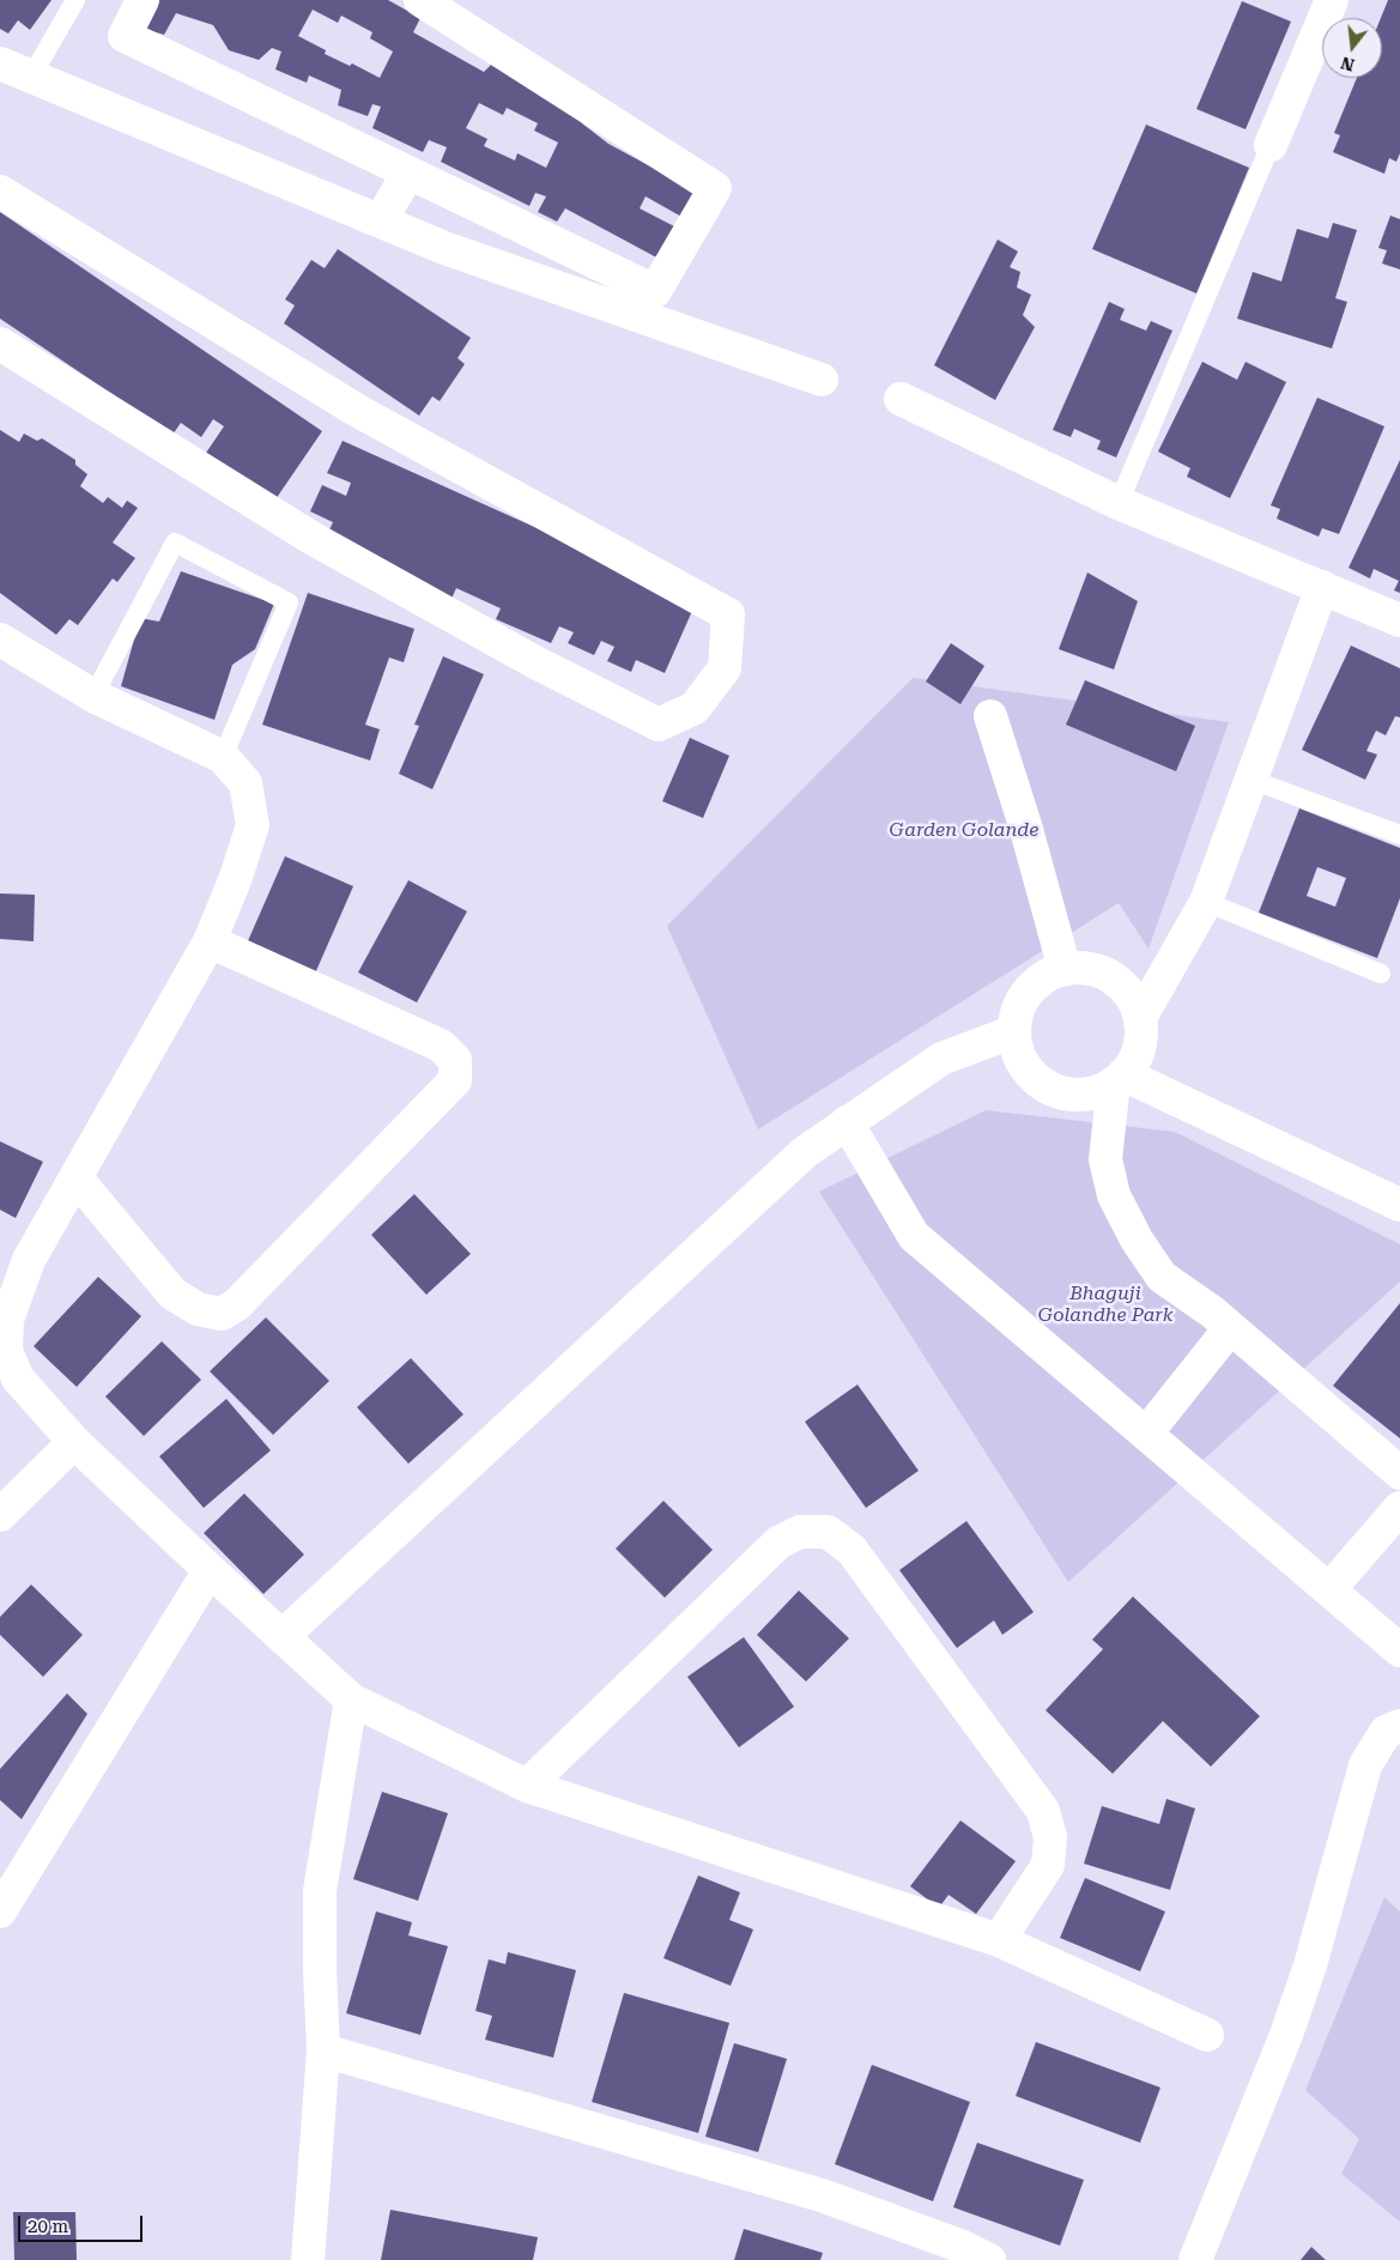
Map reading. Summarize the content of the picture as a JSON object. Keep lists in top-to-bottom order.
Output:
{
  "parks": ["Garden Golande", "Bhaguji Golandhe Park"],
  "scale_bar": "20 m",
  "north": "bottom"
}
